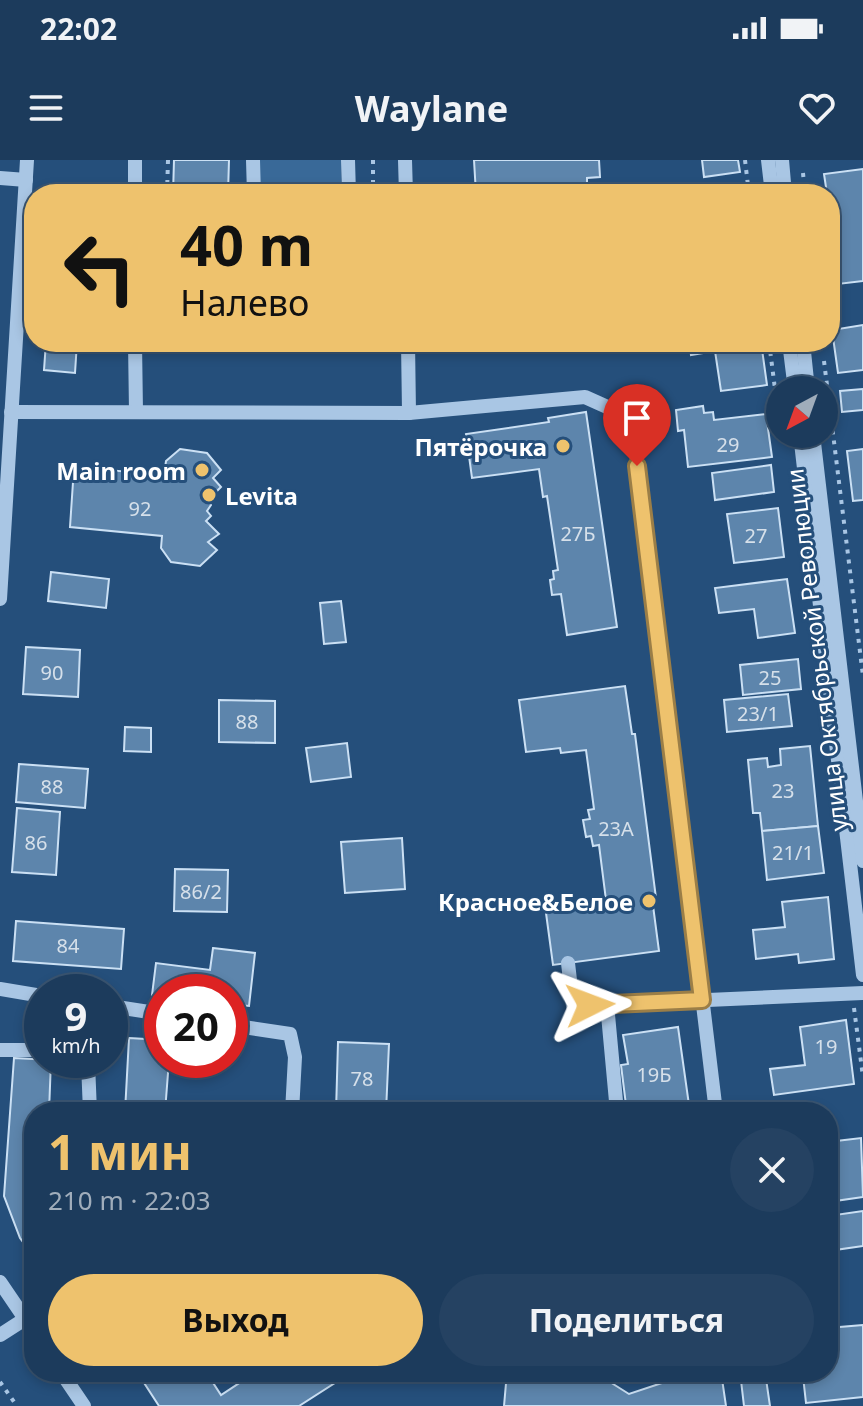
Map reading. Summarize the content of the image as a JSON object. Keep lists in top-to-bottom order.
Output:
{
  "streets": {
    "street": ["улица Октябрьской Революции"]
  },
  "places": [
    "Пятёрочка",
    "Main room",
    "Levita",
    "Красное&Белое"
  ],
  "house_numbers": [
    "29",
    "92",
    "27Б",
    "27",
    "90",
    "25",
    "23/1",
    "88",
    "88",
    "23",
    "23А",
    "86",
    "21/1",
    "86/2",
    "84",
    "19",
    "19Б",
    "78"
  ],
  "north": "bottom left",
  "page": {
    "status": "22:02",
    "header": "Waylane",
    "turn": ["40 m", "Налево"],
    "speed": "9 km/h",
    "limit": "20",
    "heading": ["1 мин", "210 m · 22:03"],
    "buttons": ["Выход", "Поделиться"]
  }
}
